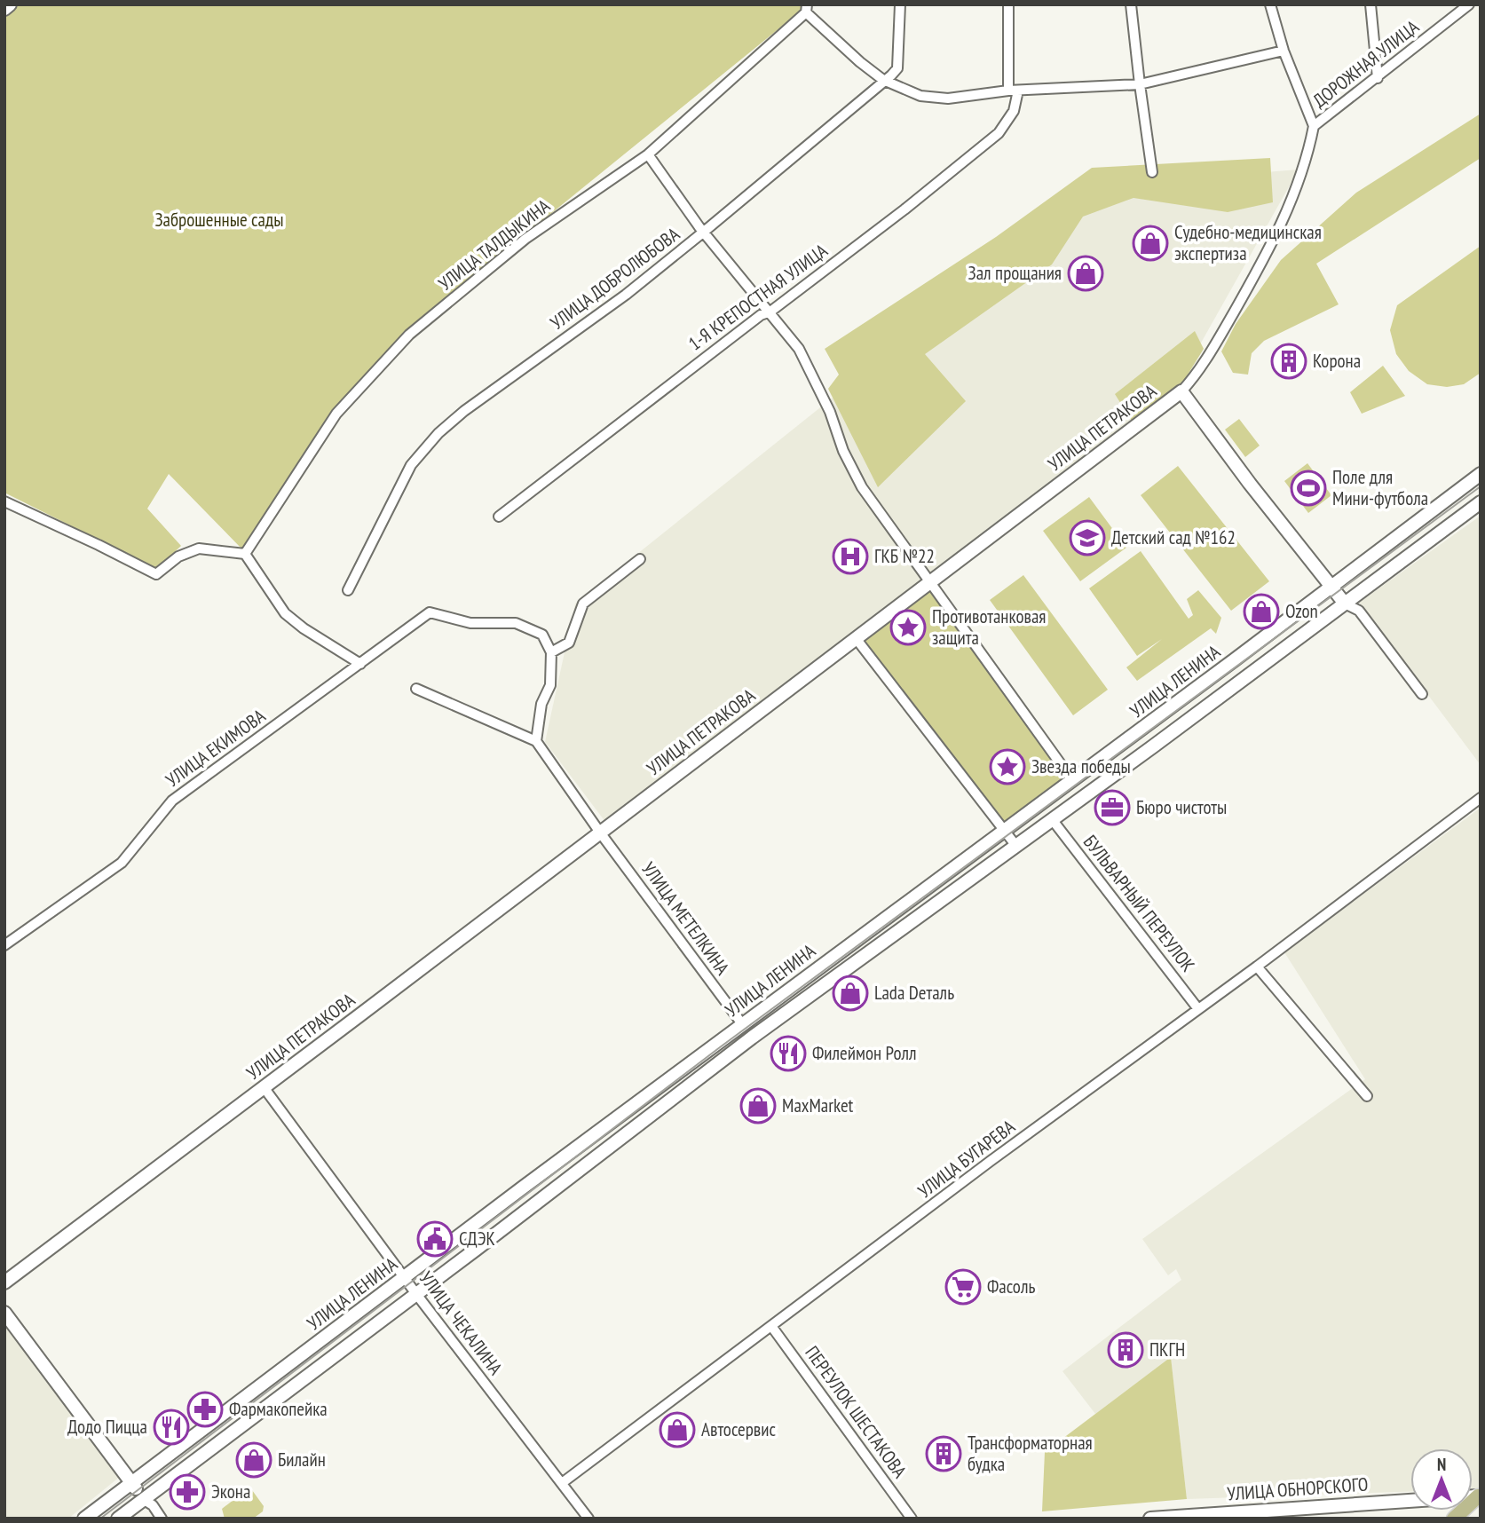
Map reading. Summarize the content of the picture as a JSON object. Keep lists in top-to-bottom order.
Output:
{
  "streets": {
    "main road": ["УЛИЦА ПЕТРАКОВА", "УЛИЦА ЛЕНИНА", "УЛИЦА ОБНОРСКОГО"],
    "street": [
      "ДОРОЖНАЯ УЛИЦА",
      "УЛИЦА ТАЛДЫКИНА",
      "УЛИЦА ДОБРОЛЮБОВА",
      "1-Я КРЕПОСТНАЯ УЛИЦА",
      "УЛИЦА ЕКИМОВА",
      "БУЛЬВАРНЫЙ ПЕРЕУЛОК",
      "УЛИЦА МЕТЕЛКИНА",
      "УЛИЦА БУГАРЕВА",
      "УЛИЦА ЧЕКАЛИНА",
      "ПЕРЕУЛОК ШЕСТАКОВА"
    ]
  },
  "crossings": [
    ["ДОРОЖНАЯ УЛИЦА", "УЛИЦА ПЕТРАКОВА"],
    ["УЛИЦА ПЕТРАКОВА", "УЛИЦА МЕТЕЛКИНА"],
    ["УЛИЦА ПЕТРАКОВА", "УЛИЦА ЧЕКАЛИНА"],
    ["УЛИЦА ЛЕНИНА", "БУЛЬВАРНЫЙ ПЕРЕУЛОК"],
    ["УЛИЦА ЛЕНИНА", "УЛИЦА МЕТЕЛКИНА"],
    ["УЛИЦА ЛЕНИНА", "УЛИЦА ЧЕКАЛИНА"],
    ["БУЛЬВАРНЫЙ ПЕРЕУЛОК", "УЛИЦА БУГАРЕВА"],
    ["УЛИЦА БУГАРЕВА", "УЛИЦА ЧЕКАЛИНА"],
    ["УЛИЦА БУГАРЕВА", "ПЕРЕУЛОК ШЕСТАКОВА"]
  ],
  "parks": ["Заброшенные сады"],
  "places": {
    "shop": [
      "Судебно-медицинская экспертиза",
      "Зал прощания",
      "Ozon",
      "Lada Dеталь",
      "MaxMarket",
      "Автосервис",
      "Билайн"
    ],
    "building": ["Корона", "ПКГН", "Трансформаторная будка"],
    "sports": ["Поле для Мини-футбола"],
    "school or university": ["Детский сад №162"],
    "hospital": ["ГКБ №22"],
    "place": ["Противотанковая защита", "Звезда победы"],
    "office": ["Бюро чистоты"],
    "restaurant": ["Филеймон Ролл", "Додо Пицца"],
    "public building": ["СДЭК"],
    "supermarket": ["Фасоль"],
    "pharmacy": ["Фармакопейка", "Экона"]
  },
  "north": "top"
}
